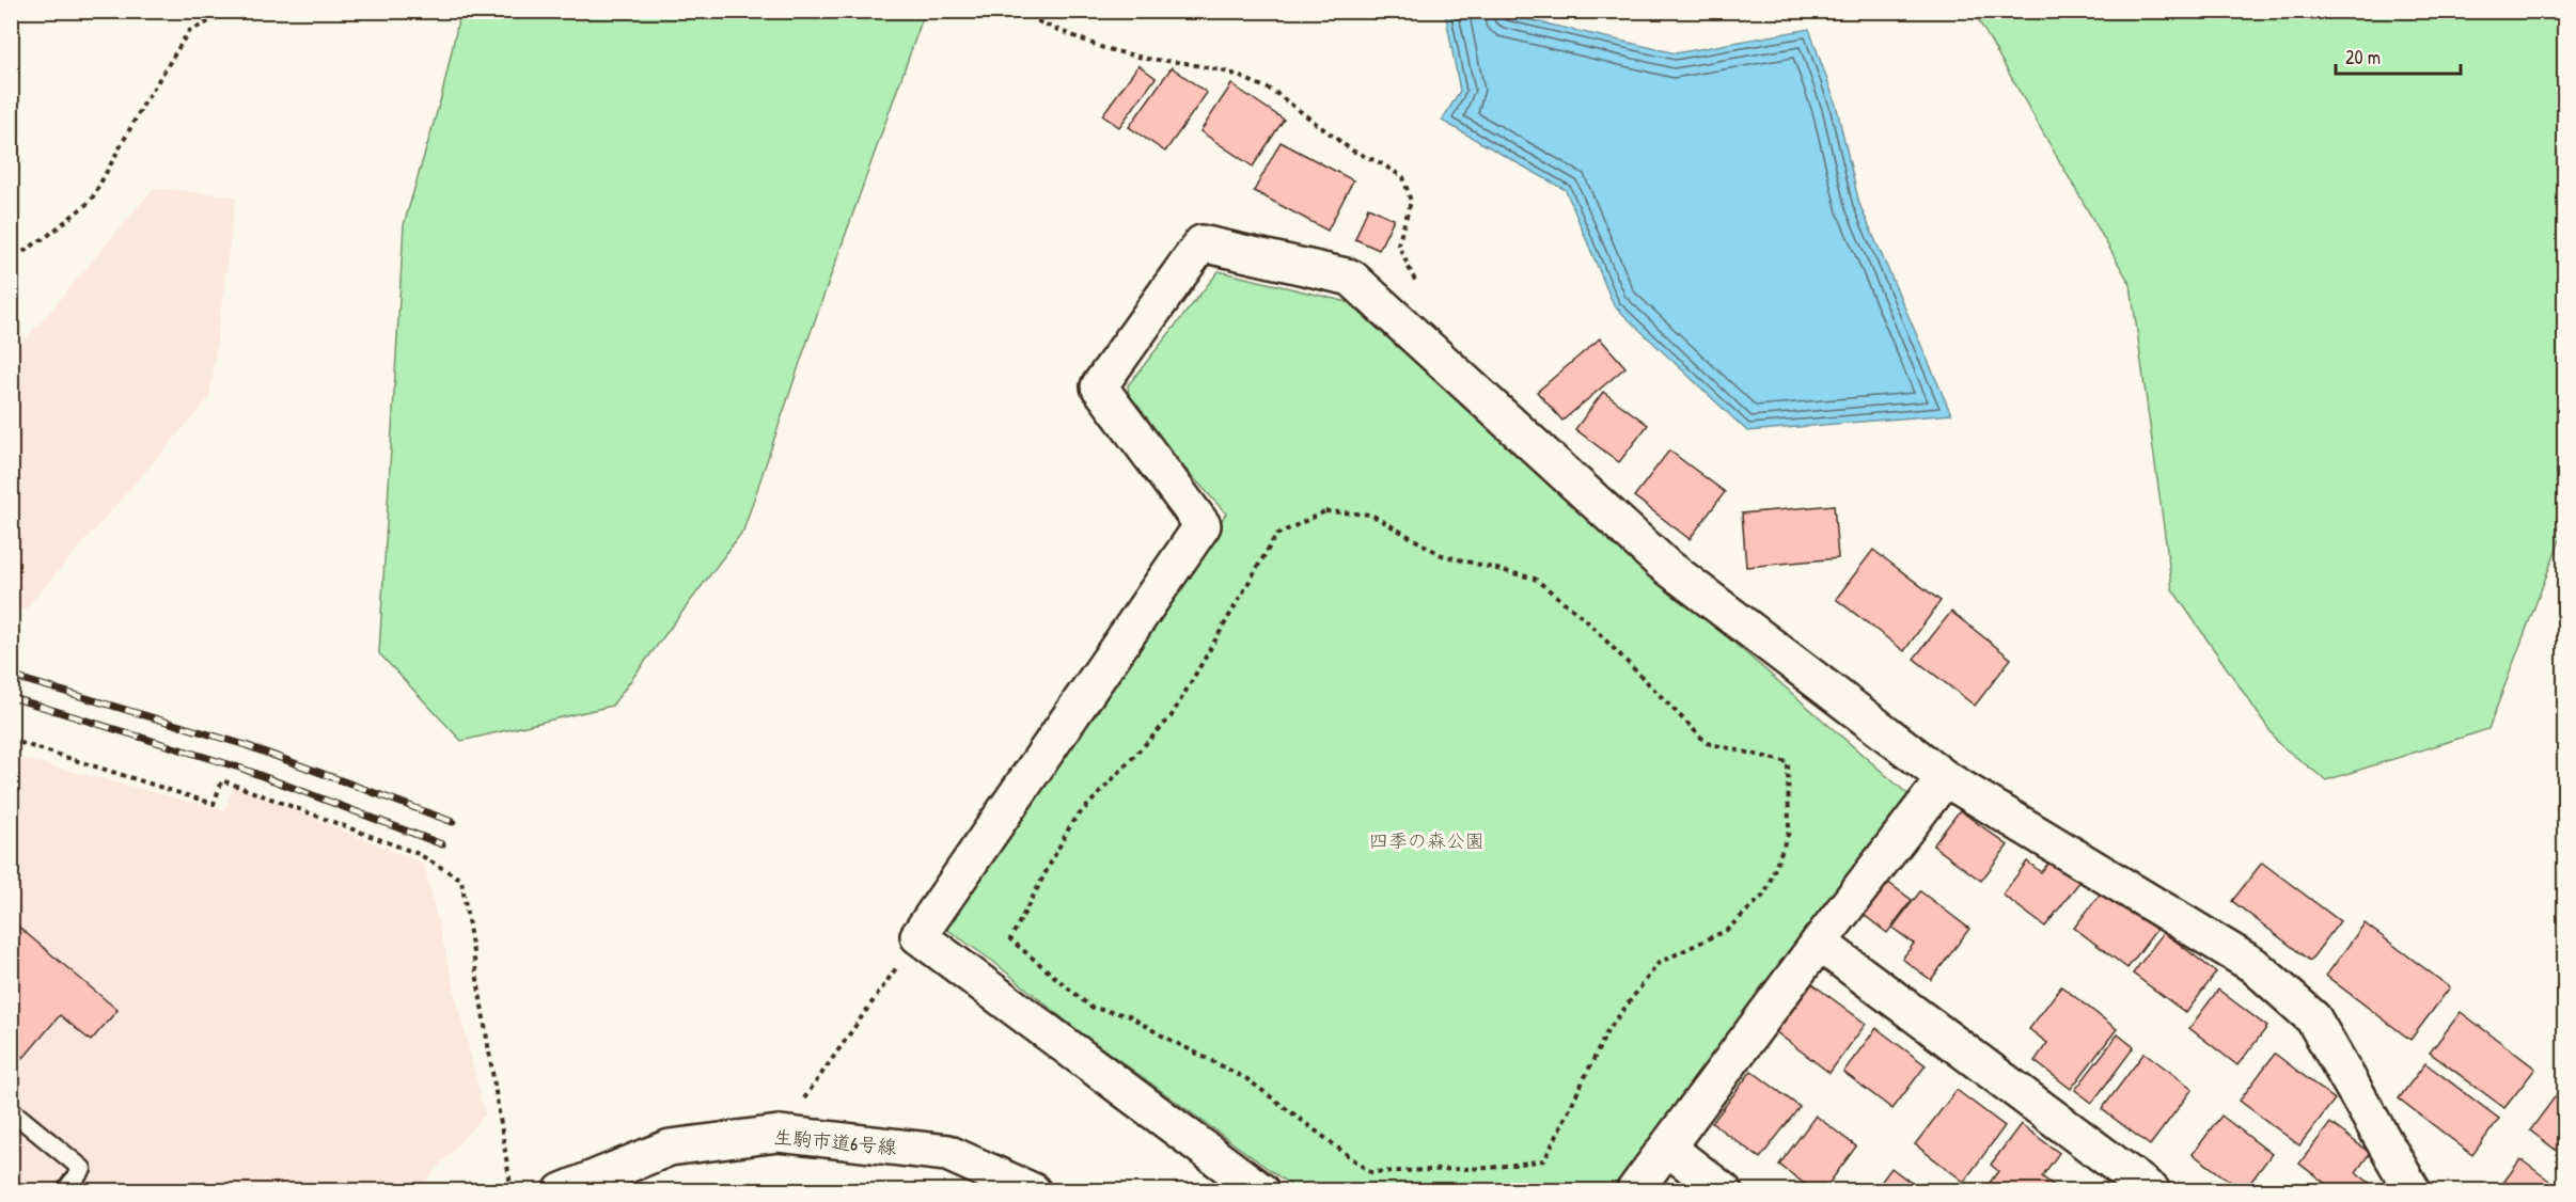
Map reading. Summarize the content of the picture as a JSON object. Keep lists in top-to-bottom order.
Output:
{
  "streets": {
    "street": ["生駒市道6号線"]
  },
  "parks": ["四季の森公園"],
  "scale_bar": "20 m"
}
